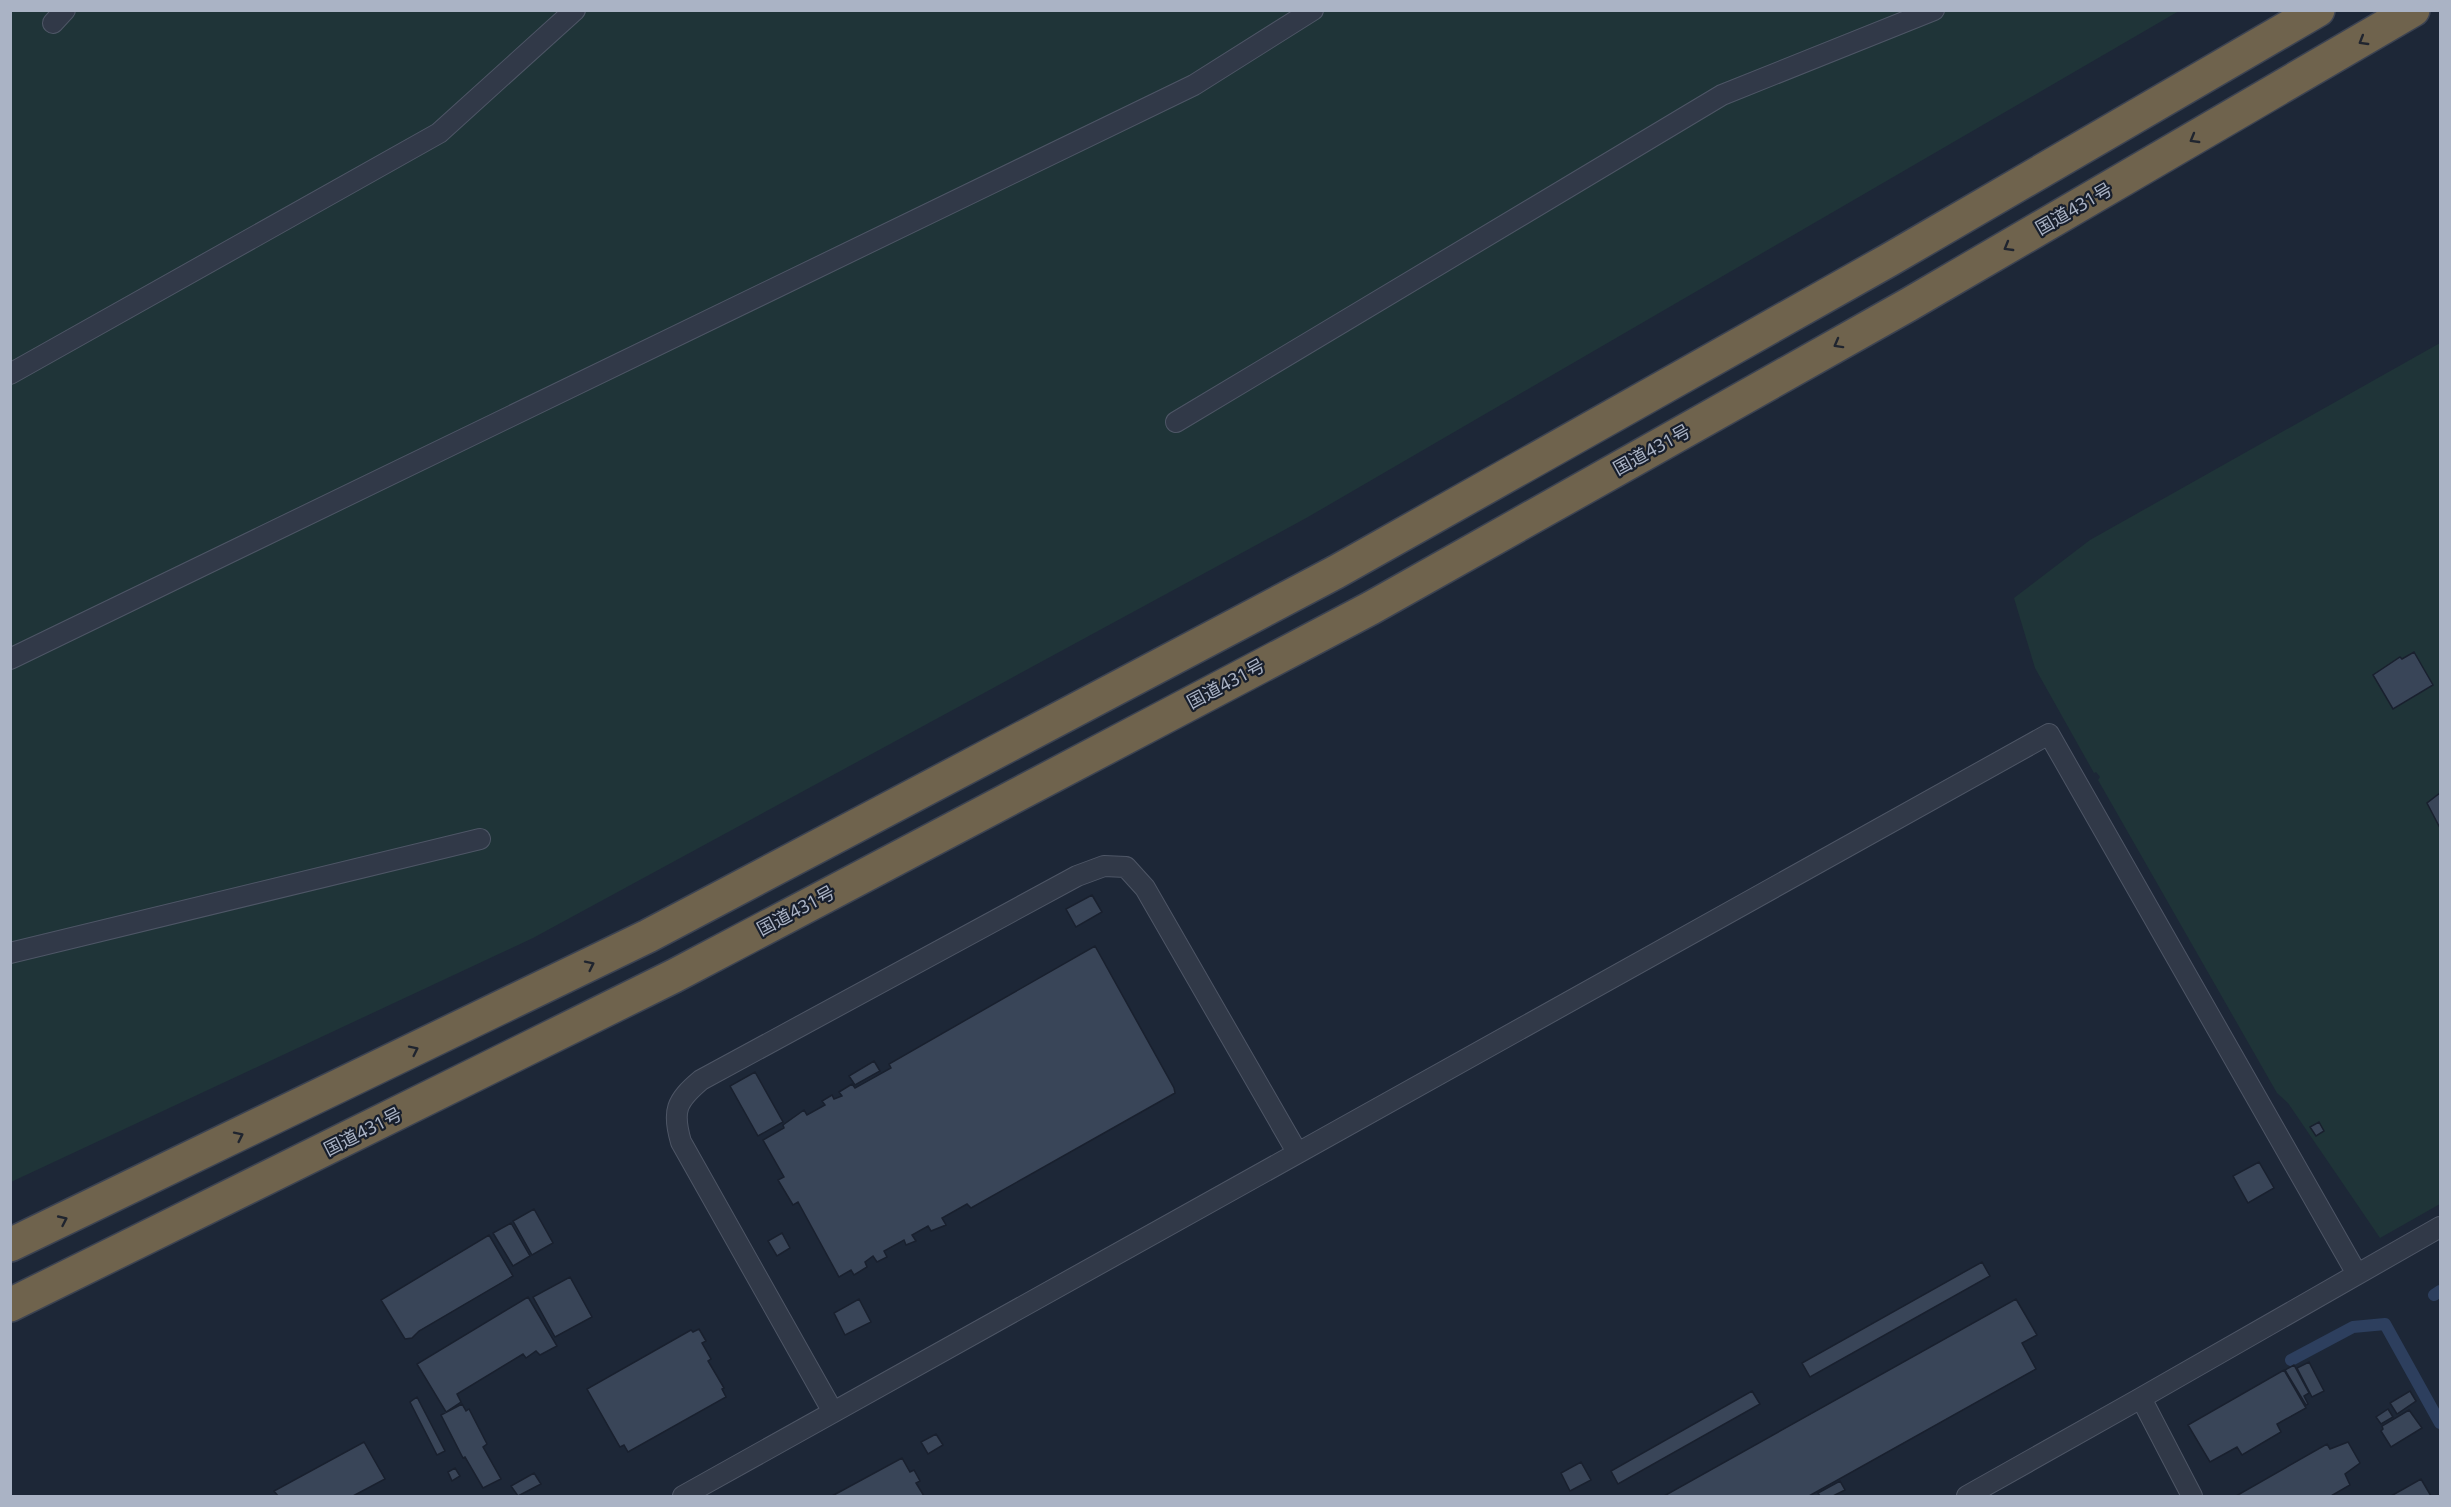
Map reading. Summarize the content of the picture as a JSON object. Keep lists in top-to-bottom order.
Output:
{
  "streets": {
    "highway": ["国道431号"]
  }
}
